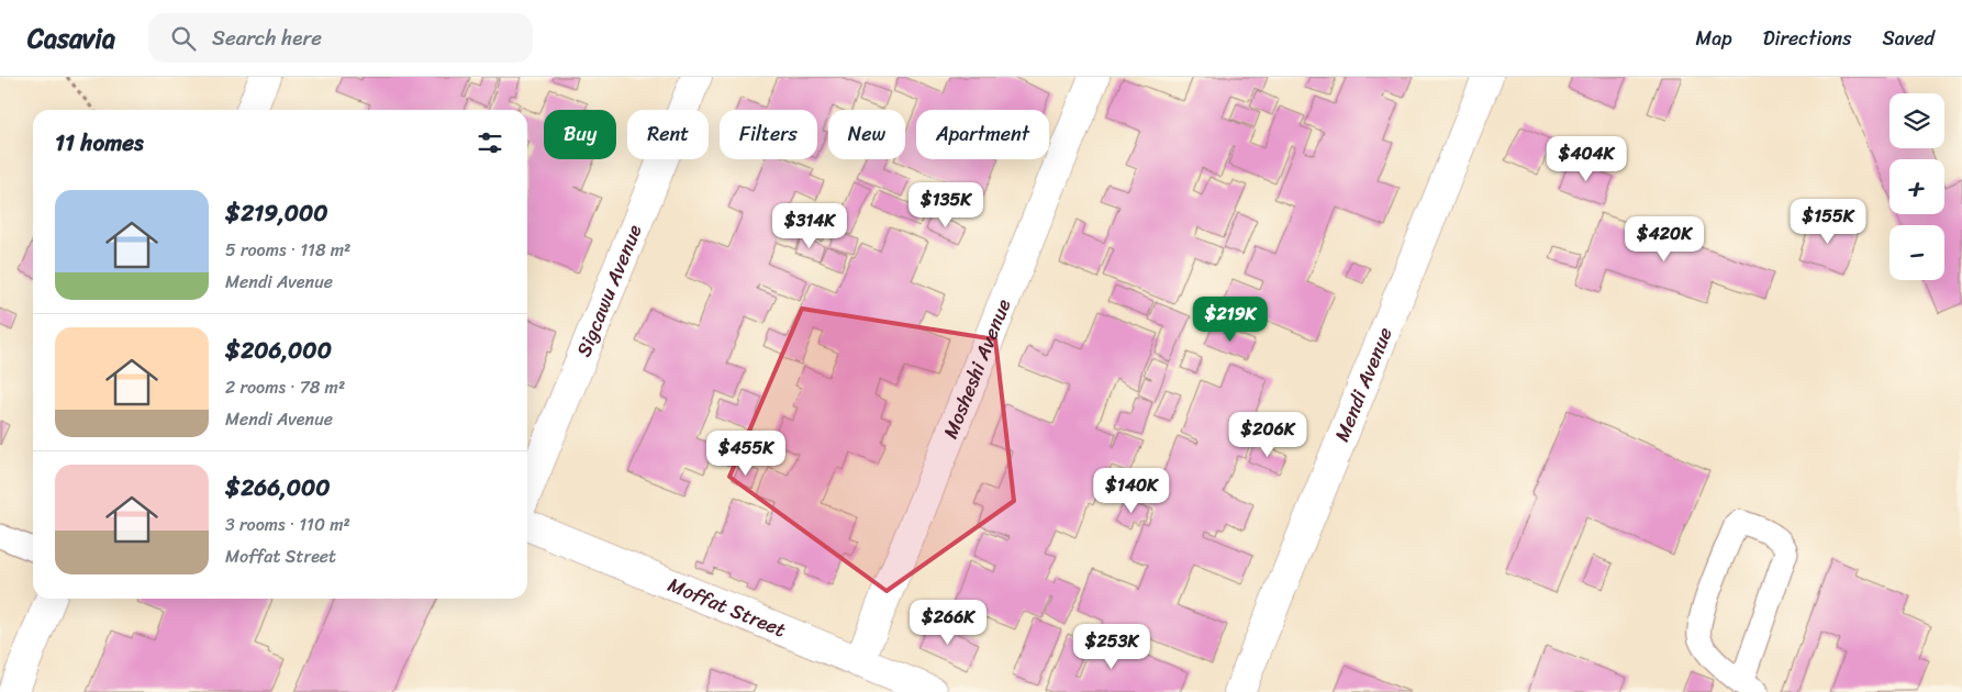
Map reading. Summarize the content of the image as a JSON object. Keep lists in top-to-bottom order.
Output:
{
  "streets": {
    "street": [
      "Sigcawu Avenue",
      "Mosheshi Avenue",
      "Mendi Avenue",
      "Moffat Street"
    ]
  },
  "crossings": [
    ["Mosheshi Avenue", "Moffat Street"]
  ],
  "page": {
    "header": "Casavia",
    "search": "Search here",
    "nav": ["Map", "Directions", "Saved"],
    "map_buttons": ["+", "−"],
    "chip": [
      "Buy",
      "Rent",
      "Filters",
      "New",
      "Apartment"
    ],
    "heading": "11 homes",
    "price": [
      "$404K",
      "$135K",
      "$155K",
      "$314K",
      "$420K",
      "$219K",
      "$206K",
      "$455K",
      "$140K",
      "$266K",
      "$253K"
    ],
    "list": [
      {
        "name": "$219,000",
        "note": "5 rooms · 118 m² · Mendi Avenue"
      },
      {
        "name": "$206,000",
        "note": "2 rooms · 78 m² · Mendi Avenue"
      },
      {
        "name": "$266,000",
        "note": "3 rooms · 110 m² · Moffat Street"
      }
    ]
  }
}
